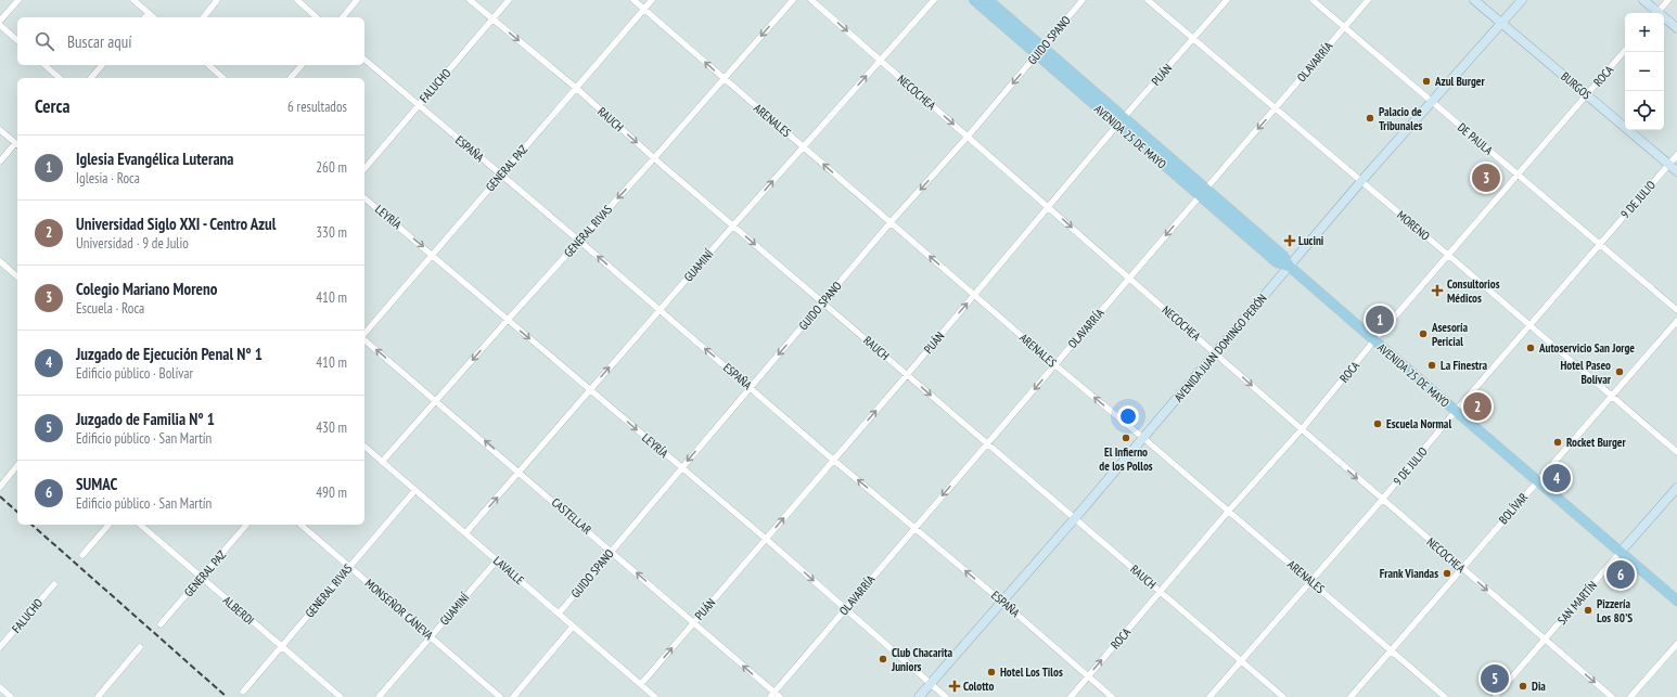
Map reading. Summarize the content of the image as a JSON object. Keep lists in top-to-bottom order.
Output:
{
  "streets": {
    "main road": [
      "BURGOS",
      "AVENIDA 25 DE MAYO",
      "AVENIDA JUAN DOMINGO PERÓN",
      "SAN MARTÍN"
    ],
    "street": [
      "GUIDO SPANO",
      "OLAVARRÍA",
      "PUÁN",
      "ROCA",
      "FALUCHO",
      "NECOCHEA",
      "RAUCH",
      "ARENALES",
      "DE PAULA",
      "ESPAÑA",
      "GENERAL PAZ",
      "9 DE JULIO",
      "LEYRÍA",
      "MORENO",
      "GENERAL RIVAS",
      "GUAMINÍ",
      "BOLÍVAR",
      "CASTELLAR",
      "LAVALLE",
      "MONSEÑOR CÁNEVA",
      "ALBERDI"
    ]
  },
  "crossings": [
    ["GUIDO SPANO", "NECOCHEA"],
    ["GUIDO SPANO", "RAUCH"],
    ["GUIDO SPANO", "ARENALES"],
    ["GUIDO SPANO", "AVENIDA 25 DE MAYO"],
    ["GUIDO SPANO", "ESPAÑA"],
    ["GUIDO SPANO", "LEYRÍA"],
    ["GUIDO SPANO", "CASTELLAR"],
    ["GUIDO SPANO", "LAVALLE"],
    ["OLAVARRÍA", "NECOCHEA"],
    ["OLAVARRÍA", "RAUCH"],
    ["OLAVARRÍA", "ARENALES"],
    ["OLAVARRÍA", "AVENIDA 25 DE MAYO"],
    ["OLAVARRÍA", "DE PAULA"],
    ["OLAVARRÍA", "ESPAÑA"],
    ["OLAVARRÍA", "LEYRÍA"],
    ["OLAVARRÍA", "MORENO"],
    ["OLAVARRÍA", "CASTELLAR"],
    ["PUÁN", "NECOCHEA"],
    ["PUÁN", "RAUCH"],
    ["PUÁN", "ARENALES"],
    ["PUÁN", "AVENIDA 25 DE MAYO"],
    ["PUÁN", "ESPAÑA"],
    ["PUÁN", "LEYRÍA"],
    ["PUÁN", "MORENO"],
    ["PUÁN", "CASTELLAR"],
    ["PUÁN", "LAVALLE"],
    ["ROCA", "BURGOS"],
    ["ROCA", "NECOCHEA"],
    ["ROCA", "RAUCH"],
    ["ROCA", "ARENALES"],
    ["ROCA", "AVENIDA 25 DE MAYO"],
    ["ROCA", "DE PAULA"],
    ["ROCA", "ESPAÑA"],
    ["ROCA", "MORENO"],
    ["FALUCHO", "RAUCH"],
    ["FALUCHO", "ESPAÑA"],
    ["BURGOS", "9 DE JULIO"],
    ["BURGOS", "AVENIDA JUAN DOMINGO PERÓN"],
    ["NECOCHEA", "9 DE JULIO"],
    ["NECOCHEA", "GUAMINÍ"],
    ["NECOCHEA", "AVENIDA JUAN DOMINGO PERÓN"],
    ["NECOCHEA", "BOLÍVAR"],
    ["NECOCHEA", "SAN MARTÍN"],
    ["RAUCH", "GENERAL PAZ"],
    ["RAUCH", "9 DE JULIO"],
    ["RAUCH", "GENERAL RIVAS"],
    ["RAUCH", "GUAMINÍ"],
    ["RAUCH", "AVENIDA JUAN DOMINGO PERÓN"],
    ["ARENALES", "GENERAL PAZ"],
    ["ARENALES", "9 DE JULIO"],
    ["ARENALES", "GENERAL RIVAS"],
    ["ARENALES", "GUAMINÍ"],
    ["ARENALES", "AVENIDA JUAN DOMINGO PERÓN"],
    ["ARENALES", "BOLÍVAR"],
    ["AVENIDA 25 DE MAYO", "9 DE JULIO"],
    ["AVENIDA 25 DE MAYO", "AVENIDA JUAN DOMINGO PERÓN"],
    ["AVENIDA 25 DE MAYO", "BOLÍVAR"],
    ["AVENIDA 25 DE MAYO", "SAN MARTÍN"],
    ["DE PAULA", "9 DE JULIO"],
    ["DE PAULA", "AVENIDA JUAN DOMINGO PERÓN"],
    ["ESPAÑA", "GENERAL PAZ"],
    ["ESPAÑA", "GENERAL RIVAS"],
    ["ESPAÑA", "GUAMINÍ"],
    ["ESPAÑA", "AVENIDA JUAN DOMINGO PERÓN"],
    ["GENERAL PAZ", "LEYRÍA"],
    ["GENERAL PAZ", "ALBERDI"],
    ["9 DE JULIO", "MORENO"],
    ["LEYRÍA", "GENERAL RIVAS"],
    ["LEYRÍA", "GUAMINÍ"],
    ["LEYRÍA", "AVENIDA JUAN DOMINGO PERÓN"],
    ["MORENO", "AVENIDA JUAN DOMINGO PERÓN"],
    ["MORENO", "BOLÍVAR"],
    ["GENERAL RIVAS", "CASTELLAR"],
    ["GENERAL RIVAS", "LAVALLE"],
    ["GENERAL RIVAS", "MONSEÑOR CÁNEVA"],
    ["GENERAL RIVAS", "ALBERDI"],
    ["GUAMINÍ", "CASTELLAR"],
    ["GUAMINÍ", "LAVALLE"],
    ["GUAMINÍ", "MONSEÑOR CÁNEVA"]
  ],
  "one_way": [
    "GUIDO SPANO",
    "OLAVARRÍA",
    "PUÁN",
    "NECOCHEA",
    "RAUCH",
    "ARENALES",
    "ESPAÑA",
    "LEYRÍA",
    "GENERAL RIVAS",
    "GUAMINÍ",
    "CASTELLAR"
  ],
  "places": {
    "other": [
      "Azul Burger",
      "Palacio de Tribunales",
      "Asesoría Pericial",
      "Autoservicio San Jorge",
      "La Finestra",
      "Hotel Paseo Bolívar",
      "Escuela Normal",
      "El Infierno de los Pollos",
      "Rocket Burger",
      "Frank Viandas",
      "Pizzería Los 80'S",
      "Club Chacarita Juniors",
      "Hotel Los Tilos",
      "Dia"
    ],
    "health": ["Lucini", "Consultorios Médicos", "Colotto"]
  },
  "page": {
    "map_buttons": ["+", "−"],
    "search": "Buscar aquí",
    "heading": ["Cerca", "6 resultados"],
    "list": [
      {
        "mark": "1",
        "name": "Iglesia Evangélica Luterana",
        "note": "Iglesia · Roca",
        "value": "260 m"
      },
      {
        "mark": "2",
        "name": "Universidad Siglo XXI - Centro Azul",
        "note": "Universidad · 9 de Julio",
        "value": "330 m"
      },
      {
        "mark": "3",
        "name": "Colegio Mariano Moreno",
        "note": "Escuela · Roca",
        "value": "410 m"
      },
      {
        "mark": "4",
        "name": "Juzgado de Ejecución Penal N° 1",
        "note": "Edificio público · Bolívar",
        "value": "410 m"
      },
      {
        "mark": "5",
        "name": "Juzgado de Familia N° 1",
        "note": "Edificio público · San Martín",
        "value": "430 m"
      },
      {
        "mark": "6",
        "name": "SUMAC",
        "note": "Edificio público · San Martín",
        "value": "490 m"
      }
    ],
    "pins": [
      "3",
      "1",
      "2",
      "4",
      "6",
      "5"
    ]
  }
}
